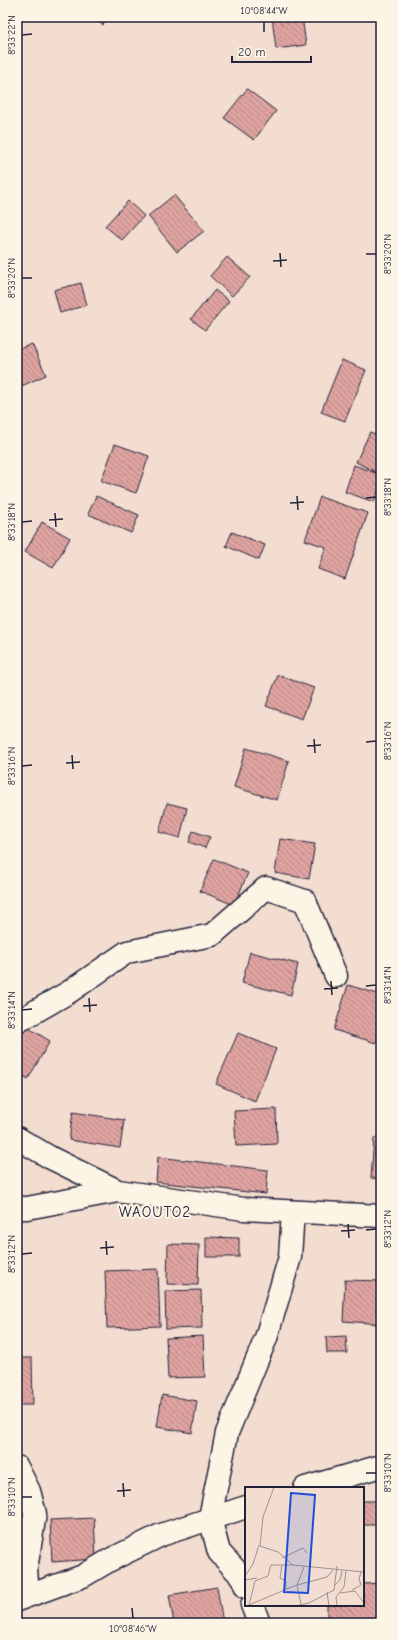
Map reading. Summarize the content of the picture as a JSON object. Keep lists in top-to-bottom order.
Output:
{
  "districts": ["WAOUTO2"],
  "scale_bar": "20 m",
  "coordinates": [
    "10°08'44\"W",
    "8°33'22\"N",
    "8°33'20\"N",
    "8°33'18\"N",
    "8°33'16\"N",
    "8°33'14\"N",
    "8°33'12\"N",
    "8°33'10\"N",
    "10°08'46\"W"
  ]
}
